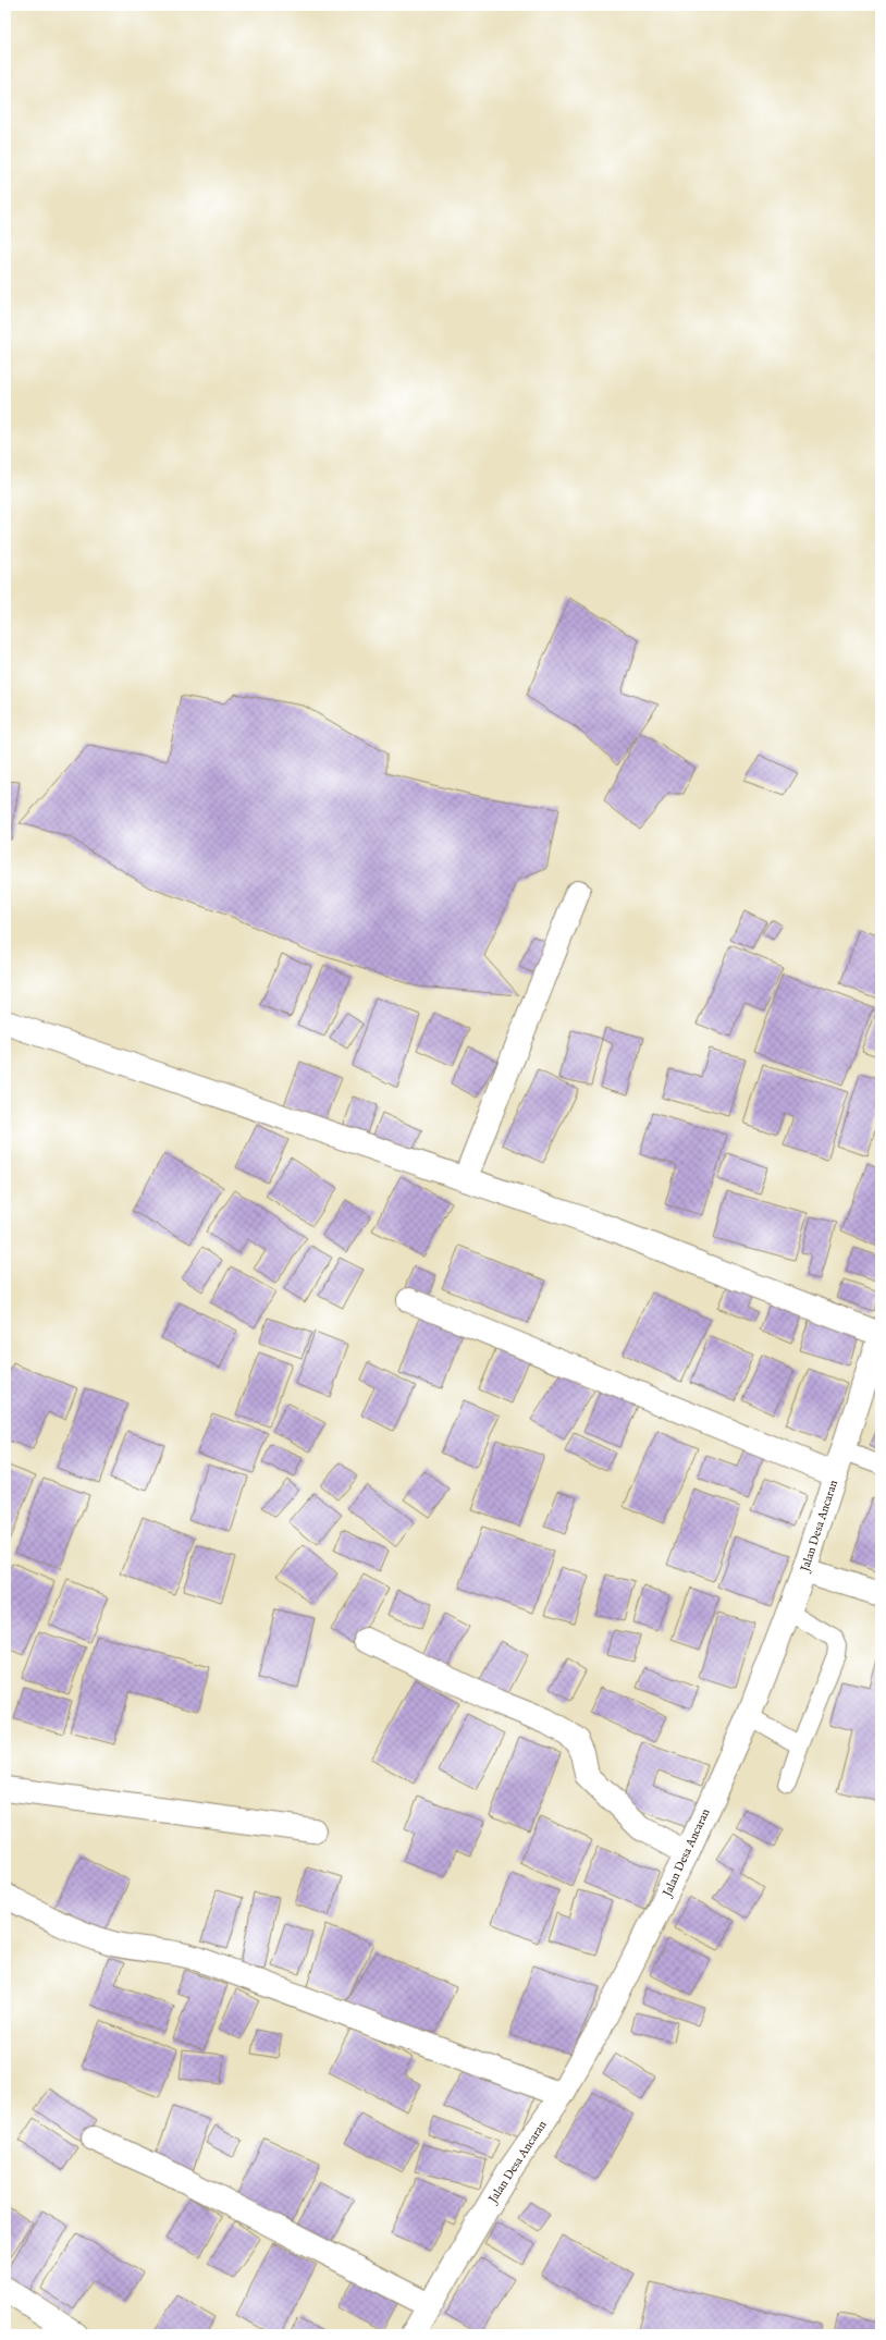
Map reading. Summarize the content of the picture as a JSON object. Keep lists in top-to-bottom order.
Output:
{
  "streets": {
    "street": ["Jalan Desa Ancaran"]
  }
}
